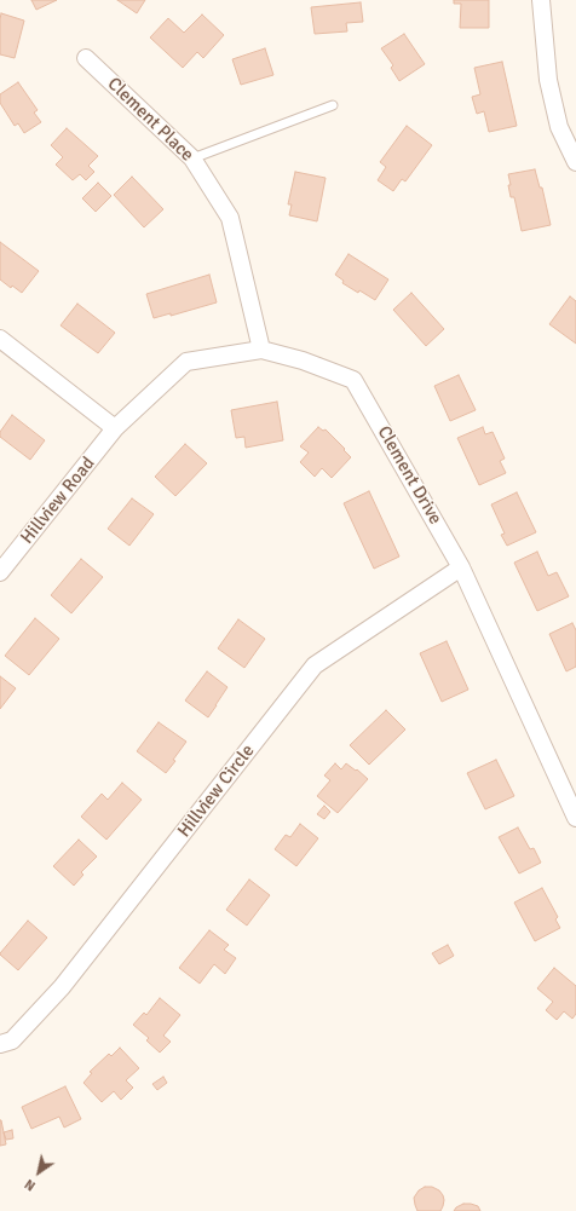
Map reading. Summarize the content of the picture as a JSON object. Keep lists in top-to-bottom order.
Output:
{
  "streets": {
    "street": [
      "Clement Place",
      "Clement Drive",
      "Hillview Road",
      "Hillview Circle"
    ]
  },
  "crossings": [
    ["Clement Place", "Clement Drive"],
    ["Clement Drive", "Hillview Road"],
    ["Clement Drive", "Hillview Circle"]
  ],
  "north": "bottom left"
}
